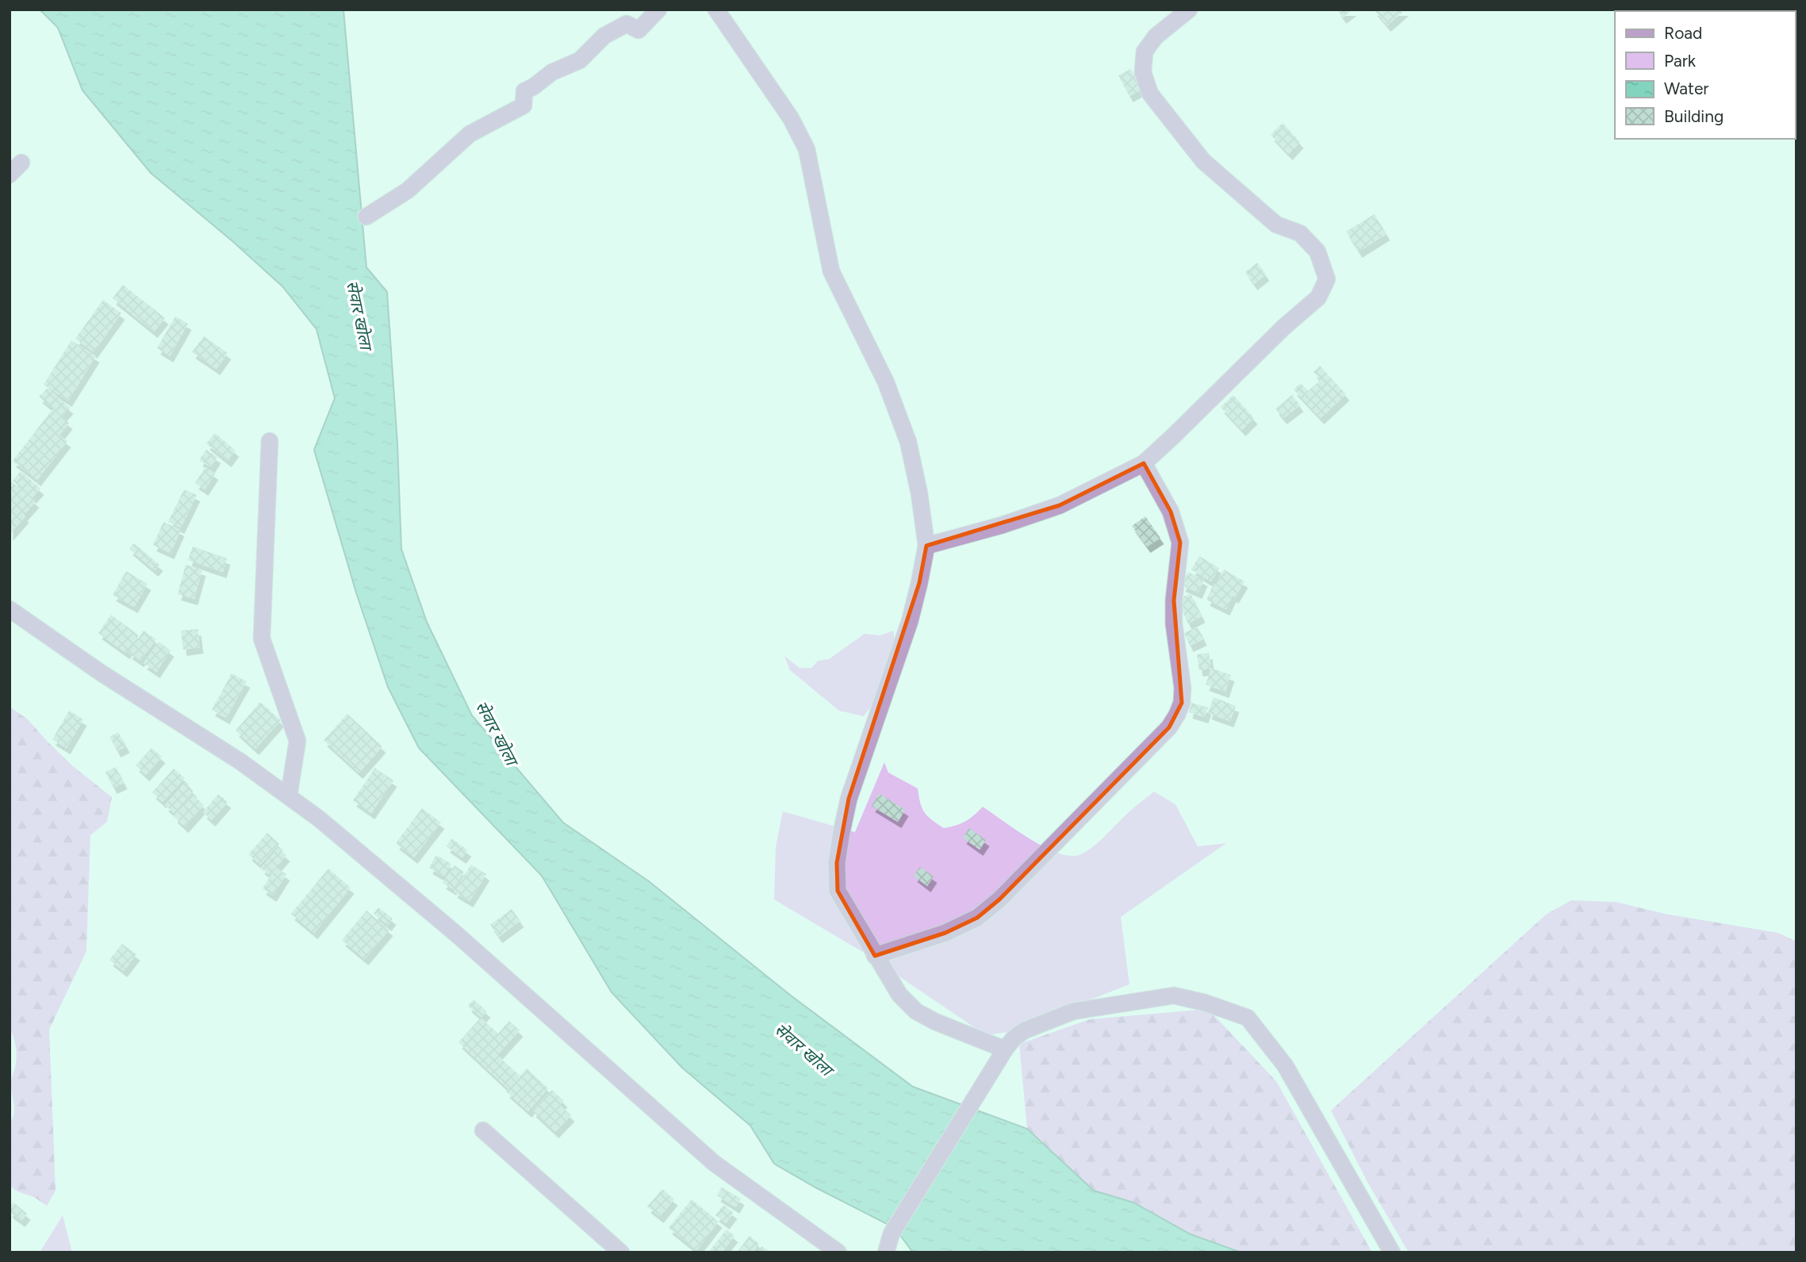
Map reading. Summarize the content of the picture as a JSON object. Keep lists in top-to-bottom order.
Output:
{
  "water": ["सेवार खोला"],
  "legend": [
    "Road",
    "Park",
    "Water",
    "Building"
  ]
}
